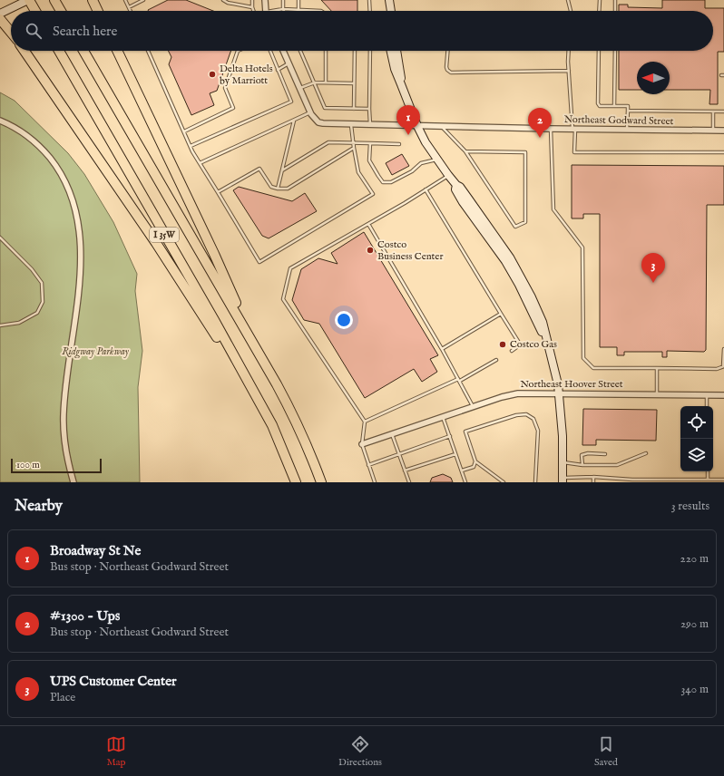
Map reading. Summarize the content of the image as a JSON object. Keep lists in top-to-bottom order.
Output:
{
  "streets": {
    "highway": ["I 35W"],
    "street": ["Northeast Godward Street", "Northeast Hoover Street"]
  },
  "parks": ["Ridgway Parkway"],
  "places": ["Delta Hotels by Marriott", "Costco Business Center", "Costco Gas"],
  "scale_bar": "100 m",
  "north": "left",
  "page": {
    "search": "Search here",
    "pins": ["1", "2", "3"],
    "scale": "100 m",
    "heading": ["Nearby", "3 results"],
    "list": [
      {
        "mark": "1",
        "name": "Broadway St Ne",
        "note": "Bus stop · Northeast Godward Street",
        "value": "220 m"
      },
      {
        "mark": "2",
        "name": "#1300 - Ups",
        "note": "Bus stop · Northeast Godward Street",
        "value": "290 m"
      },
      {
        "mark": "3",
        "name": "UPS Customer Center",
        "note": "Place",
        "value": "340 m"
      }
    ],
    "nav": ["Map", "Directions", "Saved"]
  }
}
